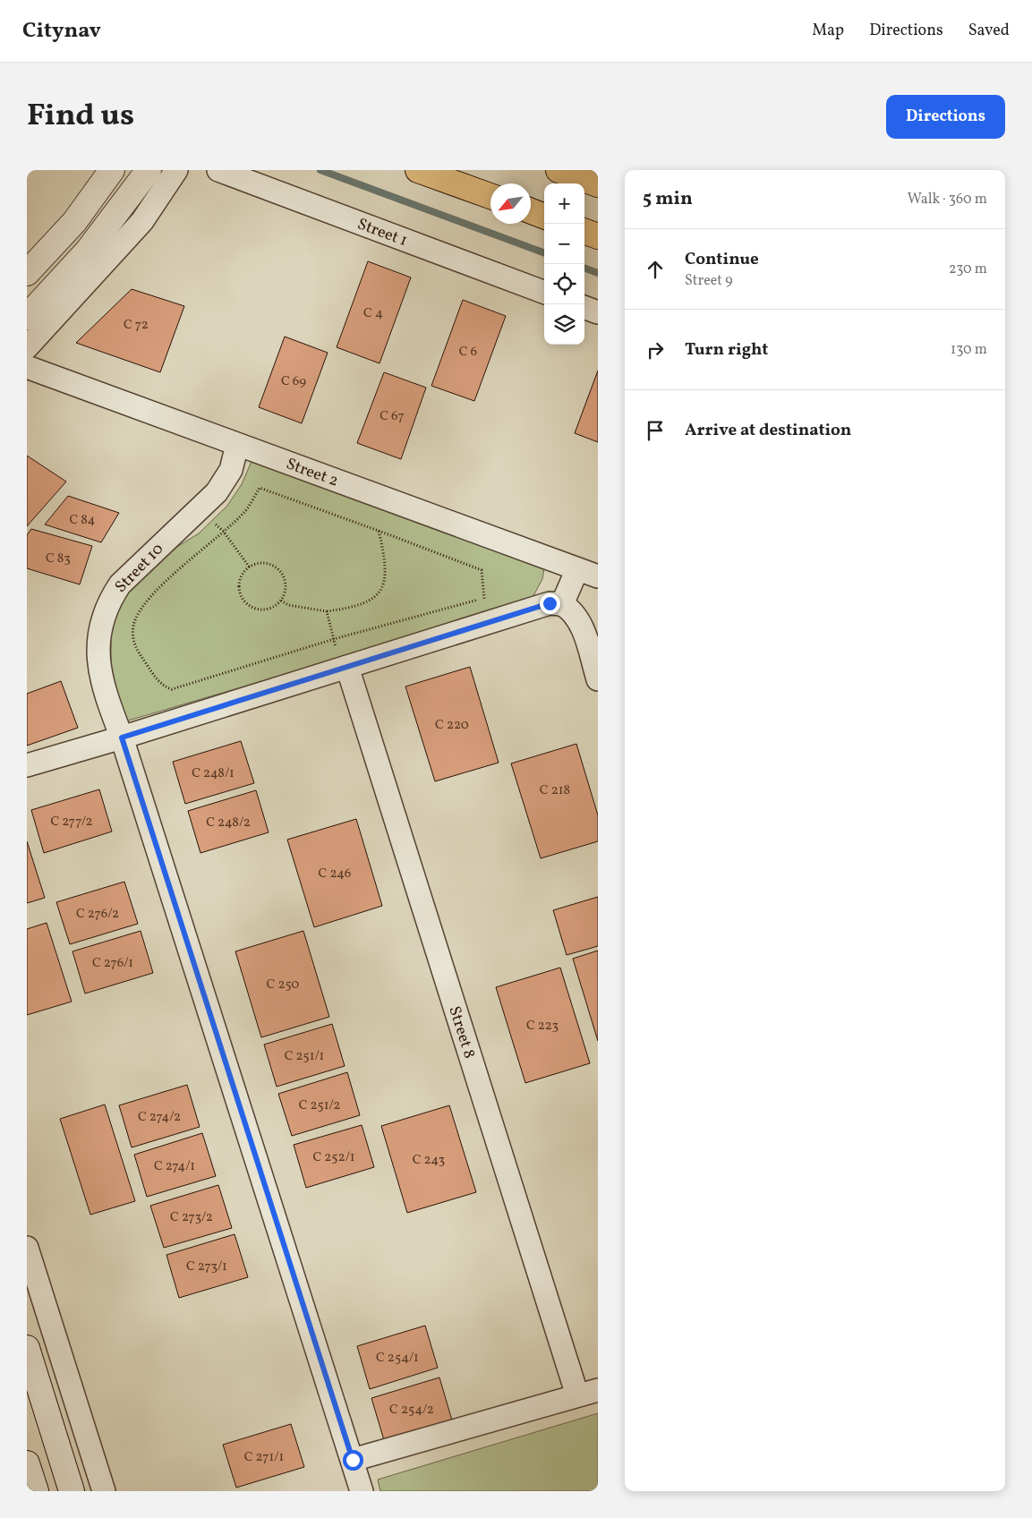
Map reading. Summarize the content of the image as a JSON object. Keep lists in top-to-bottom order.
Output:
{
  "streets": {
    "street": [
      "Street 1",
      "Street 2",
      "Street 10",
      "Street 8"
    ]
  },
  "crossings": [
    ["Street 2", "Street 10"]
  ],
  "house_numbers": [
    "C 4",
    "C 72",
    "C 6",
    "C 69",
    "C 67",
    "C 84",
    "C 83",
    "C 220",
    "C 248/1",
    "C 218",
    "C 277/2",
    "C 248/2",
    "C 246",
    "C 276/2",
    "C 276/1",
    "C 250",
    "C 223",
    "C 251/1",
    "C 251/2",
    "C 274/2",
    "C 252/1",
    "C 243",
    "C 274/1",
    "C 273/2",
    "C 273/1",
    "C 254/1",
    "C 254/2",
    "C 271/1"
  ],
  "north": "bottom left",
  "page": {
    "header": "Citynav",
    "nav": ["Map", "Directions", "Saved"],
    "title": "Find us",
    "buttons": "Directions",
    "heading": ["5 min", "Walk · 360 m"],
    "map_buttons": ["+", "−"],
    "list": [
      ["Continue", "Street 9", "230 m"],
      ["Turn right", "130 m"],
      "Arrive at destination"
    ]
  }
}
